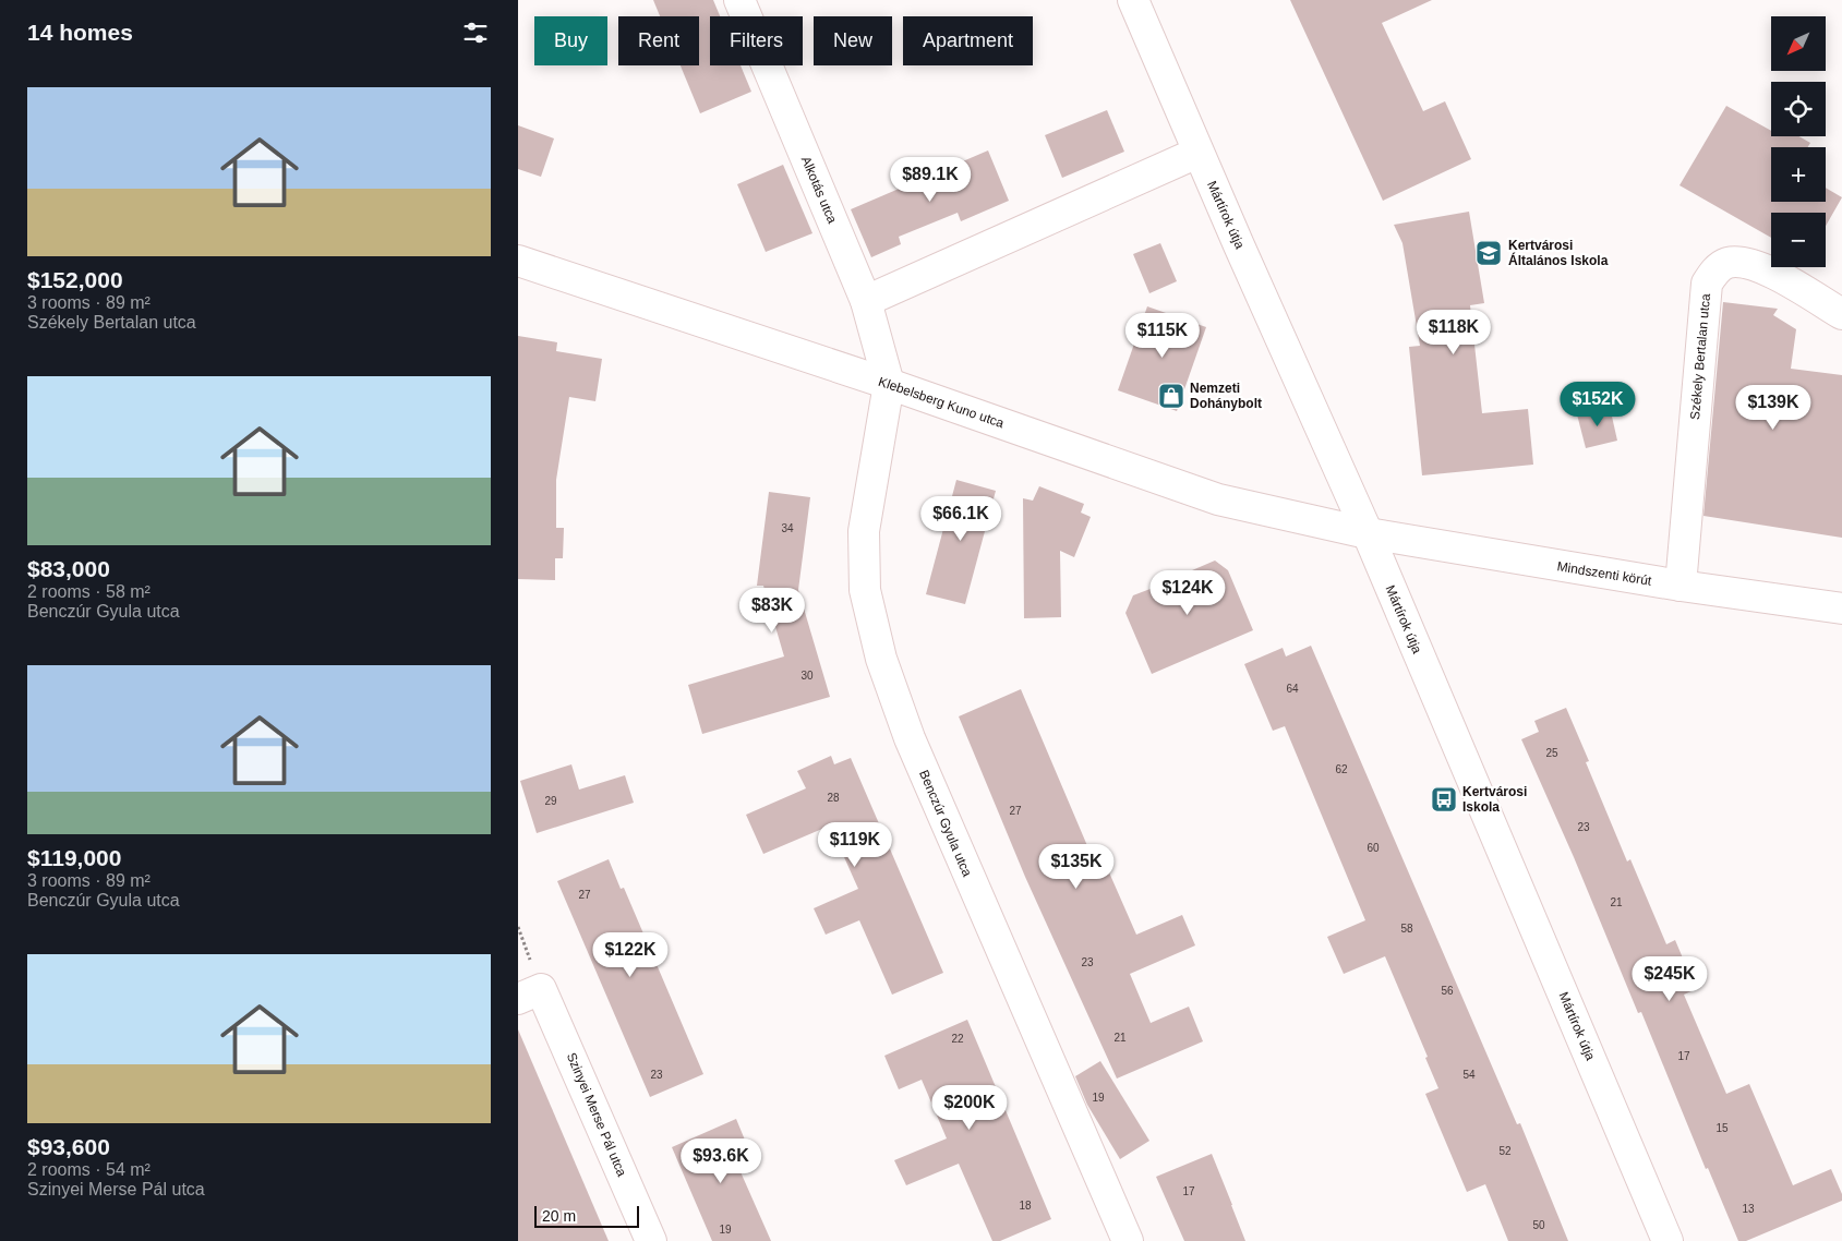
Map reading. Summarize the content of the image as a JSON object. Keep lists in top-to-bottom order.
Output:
{
  "streets": {
    "street": [
      "Alkotás utca",
      "Mártírok útja",
      "Székely Bertalan utca",
      "Klebelsberg Kuno utca",
      "Mindszenti körút",
      "Benczúr Gyula utca",
      "Szinyei Merse Pál utca"
    ]
  },
  "crossings": [
    ["Alkotás utca", "Klebelsberg Kuno utca"],
    ["Alkotás utca", "Benczúr Gyula utca"],
    ["Mártírok útja", "Klebelsberg Kuno utca"],
    ["Mártírok útja", "Mindszenti körút"],
    ["Székely Bertalan utca", "Mindszenti körút"],
    ["Klebelsberg Kuno utca", "Mindszenti körút"],
    ["Klebelsberg Kuno utca", "Benczúr Gyula utca"]
  ],
  "places": {
    "school or university": ["Kertvárosi Általános Iskola"],
    "shop": ["Nemzeti Dohánybolt"],
    "bus stop": ["Kertvárosi Iskola"]
  },
  "house_numbers": [
    "34",
    "30",
    "64",
    "25",
    "62",
    "28",
    "29",
    "27",
    "23",
    "60",
    "27",
    "21",
    "58",
    "23",
    "56",
    "21",
    "22",
    "17",
    "23",
    "54",
    "19",
    "15",
    "52",
    "17",
    "18",
    "13",
    "50",
    "19"
  ],
  "scale_bar": "20 m",
  "north": "bottom left",
  "page": {
    "heading": "14 homes",
    "map_buttons": ["+", "−"],
    "chip": [
      "Buy",
      "Rent",
      "Filters",
      "New",
      "Apartment"
    ],
    "list": [
      {
        "name": "$152,000",
        "note": "3 rooms · 89 m² · Székely Bertalan utca"
      },
      {
        "name": "$83,000",
        "note": "2 rooms · 58 m² · Benczúr Gyula utca"
      },
      {
        "name": "$119,000",
        "note": "3 rooms · 89 m² · Benczúr Gyula utca"
      },
      {
        "name": "$93,600",
        "note": "2 rooms · 54 m² · Szinyei Merse Pál utca"
      }
    ],
    "price": [
      "$89.1K",
      "$118K",
      "$115K",
      "$152K",
      "$139K",
      "$66.1K",
      "$124K",
      "$83K",
      "$119K",
      "$135K",
      "$122K",
      "$245K",
      "$200K",
      "$93.6K"
    ],
    "scale": "20 m"
  }
}
